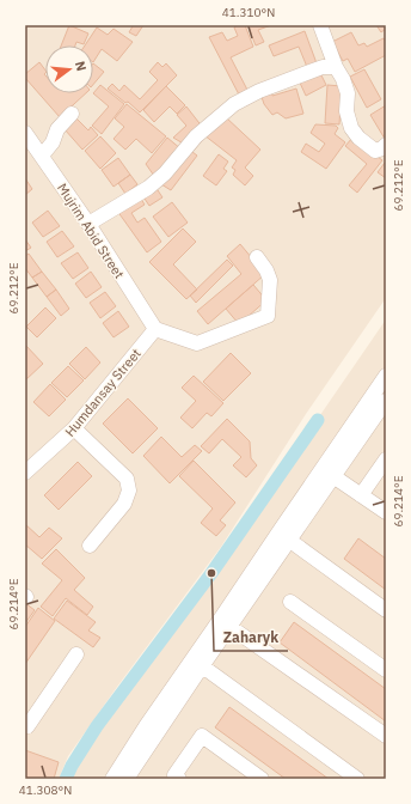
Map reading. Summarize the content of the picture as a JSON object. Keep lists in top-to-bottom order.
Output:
{
  "streets": {
    "street": ["Mujrim Abid Street", "Humdansay Street"]
  },
  "crossings": [
    ["Mujrim Abid Street", "Humdansay Street"]
  ],
  "places": ["Zaharyk"],
  "north": "right",
  "coordinates": [
    "41.310°N",
    "69.212°E",
    "69.214°E",
    "41.308°N"
  ]
}
